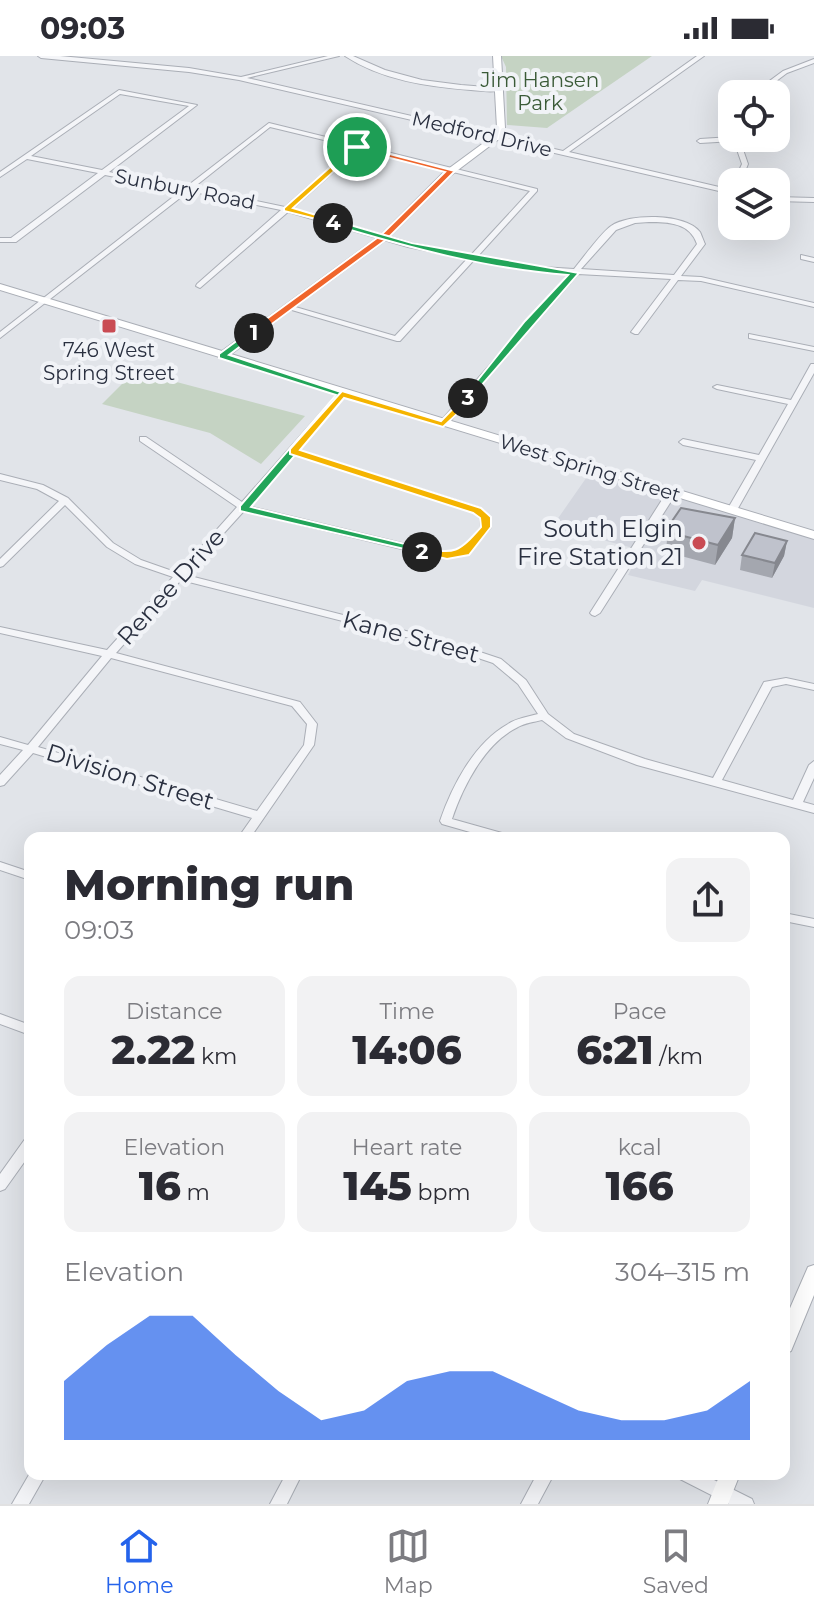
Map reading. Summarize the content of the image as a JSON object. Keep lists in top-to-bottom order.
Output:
{
  "streets": {
    "main road": ["West Spring Street"],
    "street": [
      "Medford Drive",
      "Sunbury Road",
      "Renee Drive",
      "Kane Street",
      "Division Street"
    ]
  },
  "crossings": [
    ["West Spring Street", "Renee Drive"],
    ["Renee Drive", "Kane Street"],
    ["Renee Drive", "Division Street"]
  ],
  "parks": ["Jim Hansen Park"],
  "places": {
    "transit": ["746 West Spring Street"],
    "other": ["South Elgin Fire Station 21"]
  },
  "page": {
    "status": "09:03",
    "pins": [
      "4",
      "1",
      "3",
      "2"
    ],
    "heading": ["Morning run", "09:03"],
    "stats": [
      ["Distance", "2.22 km"],
      ["Time", "14:06"],
      ["Pace", "6:21 /km"],
      ["Elevation", "16 m"],
      ["Heart rate", "145 bpm"],
      ["kcal", "166"]
    ],
    "chart": ["Elevation", "304–315 m"],
    "tabs": ["Home", "Map", "Saved"]
  }
}
